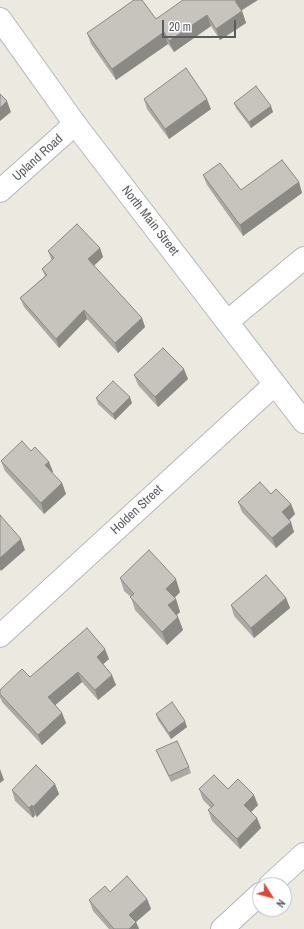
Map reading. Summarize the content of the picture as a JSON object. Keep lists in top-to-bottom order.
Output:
{
  "streets": {
    "main road": ["Upland Road", "North Main Street", "Holden Street"]
  },
  "crossings": [
    ["Upland Road", "North Main Street"],
    ["North Main Street", "Holden Street"]
  ],
  "scale_bar": "20 m",
  "north": "bottom right"
}
